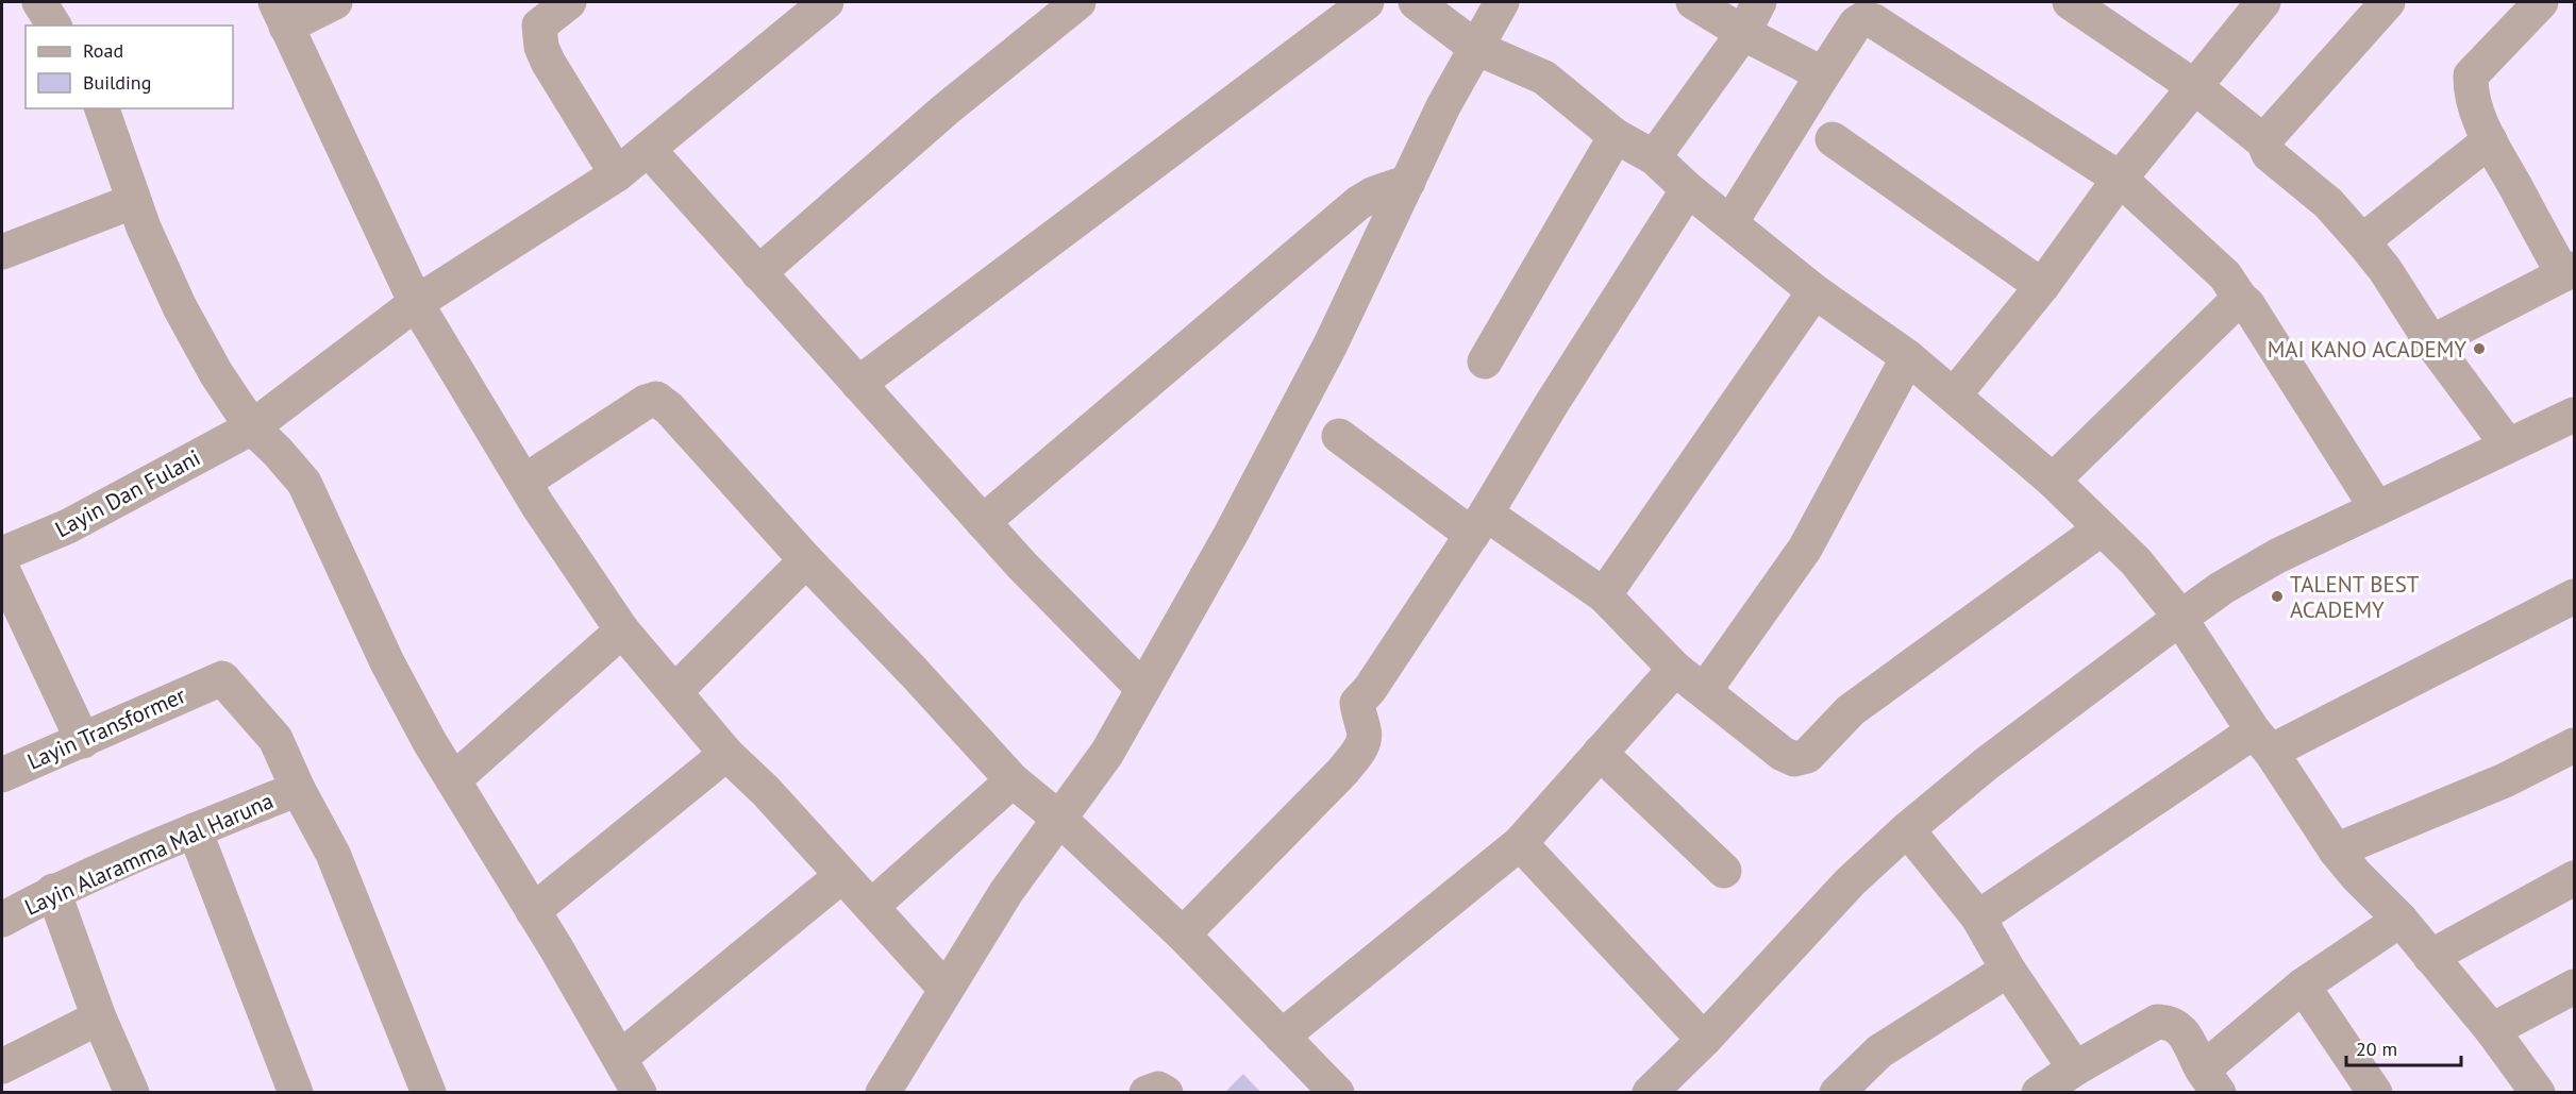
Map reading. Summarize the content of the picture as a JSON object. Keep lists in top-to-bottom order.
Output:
{
  "streets": {
    "street": ["Layin Dan Fulani", "Layin Transformer", "Layin Alaramma Mal Haruna"]
  },
  "crossings": [
    ["Layin Transformer", "Layin Alaramma Mal Haruna"]
  ],
  "places": ["MAI KANO ACADEMY", "TALENT BEST ACADEMY"],
  "legend": ["Road", "Building"],
  "scale_bar": "20 m"
}
